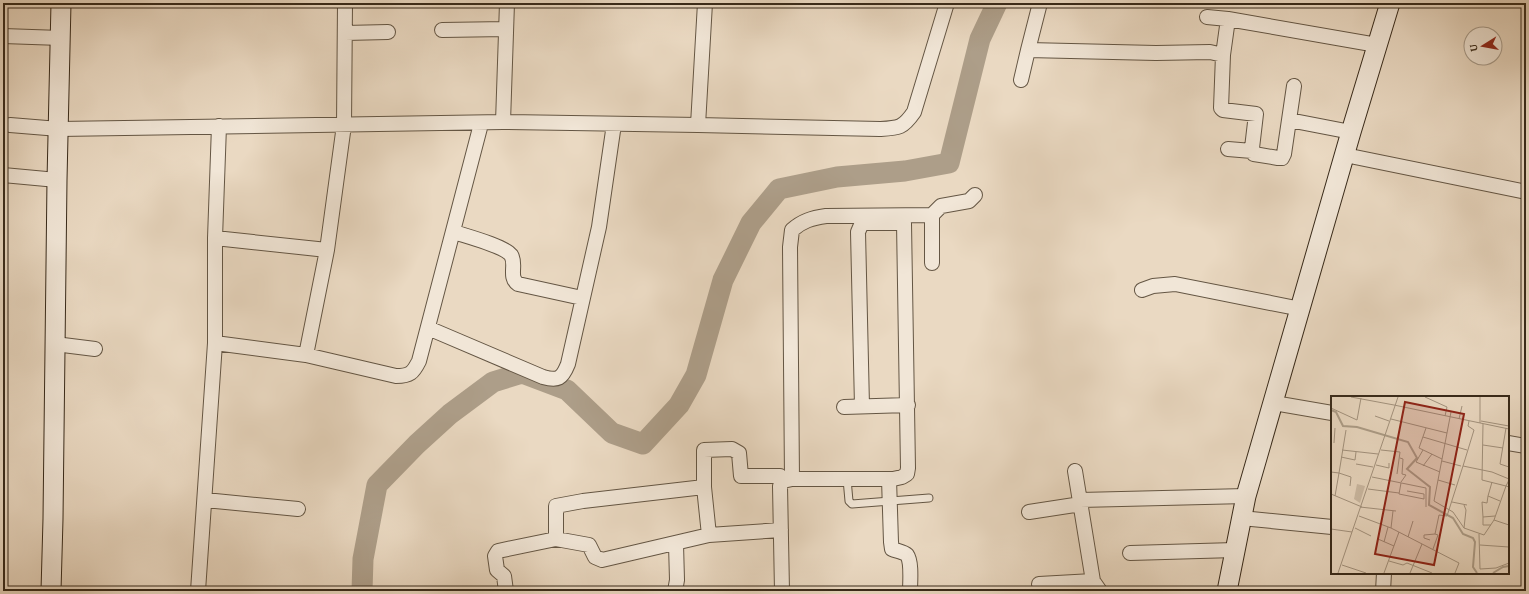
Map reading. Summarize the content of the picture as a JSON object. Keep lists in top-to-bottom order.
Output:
{
  "north": "left"
}
